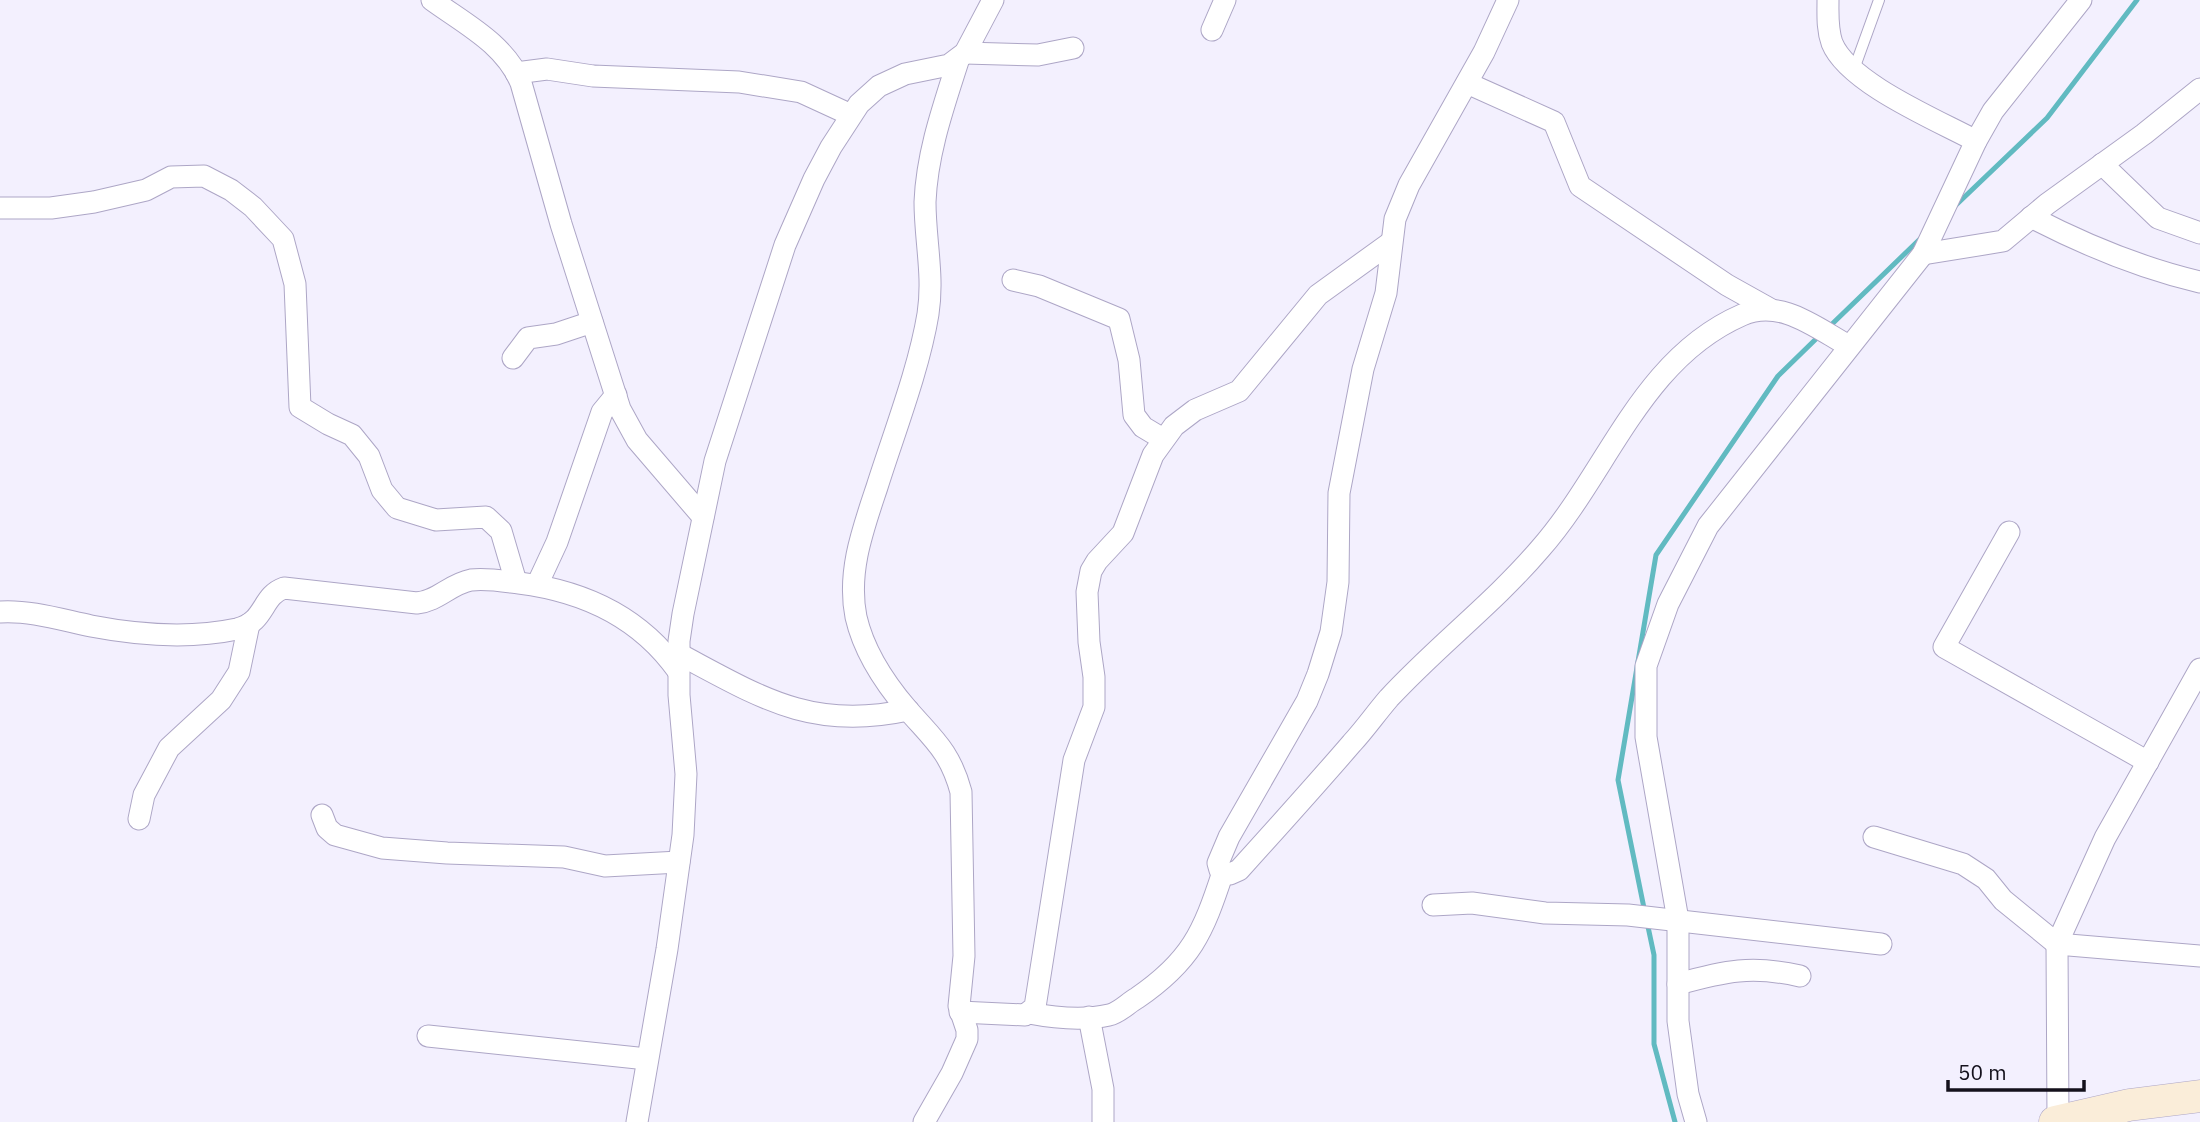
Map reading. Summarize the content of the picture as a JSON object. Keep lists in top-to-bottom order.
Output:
{
  "scale_bar": "50 m"
}
